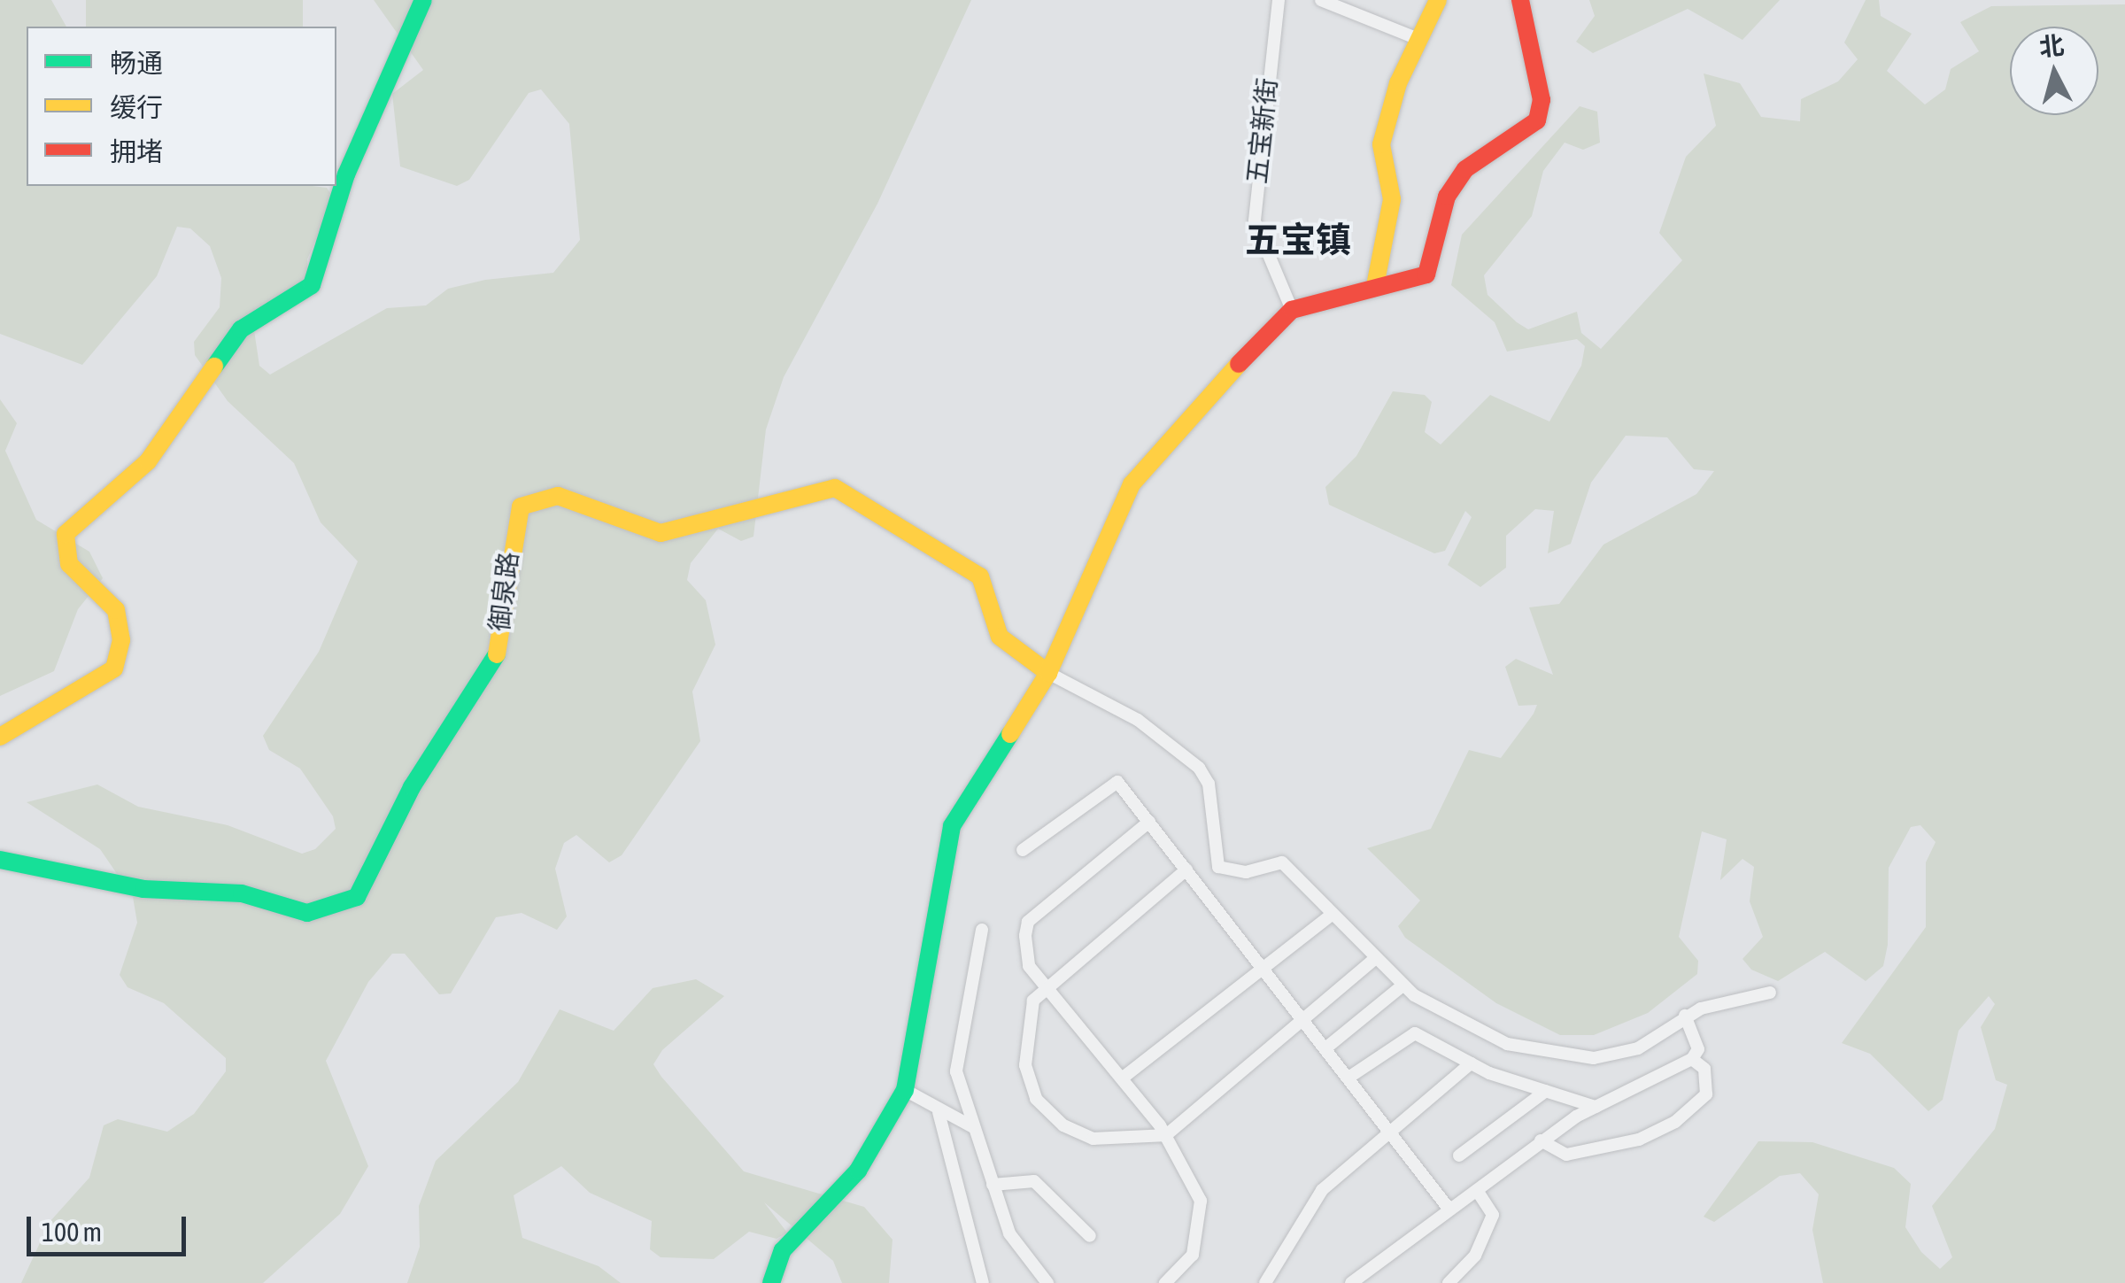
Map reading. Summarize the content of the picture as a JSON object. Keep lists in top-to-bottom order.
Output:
{
  "streets": {
    "street": ["五宝新街", "御泉路"]
  },
  "districts": ["五宝镇"],
  "legend": ["畅通", "缓行", "拥堵"],
  "scale_bar": "100 m",
  "north": "top"
}
